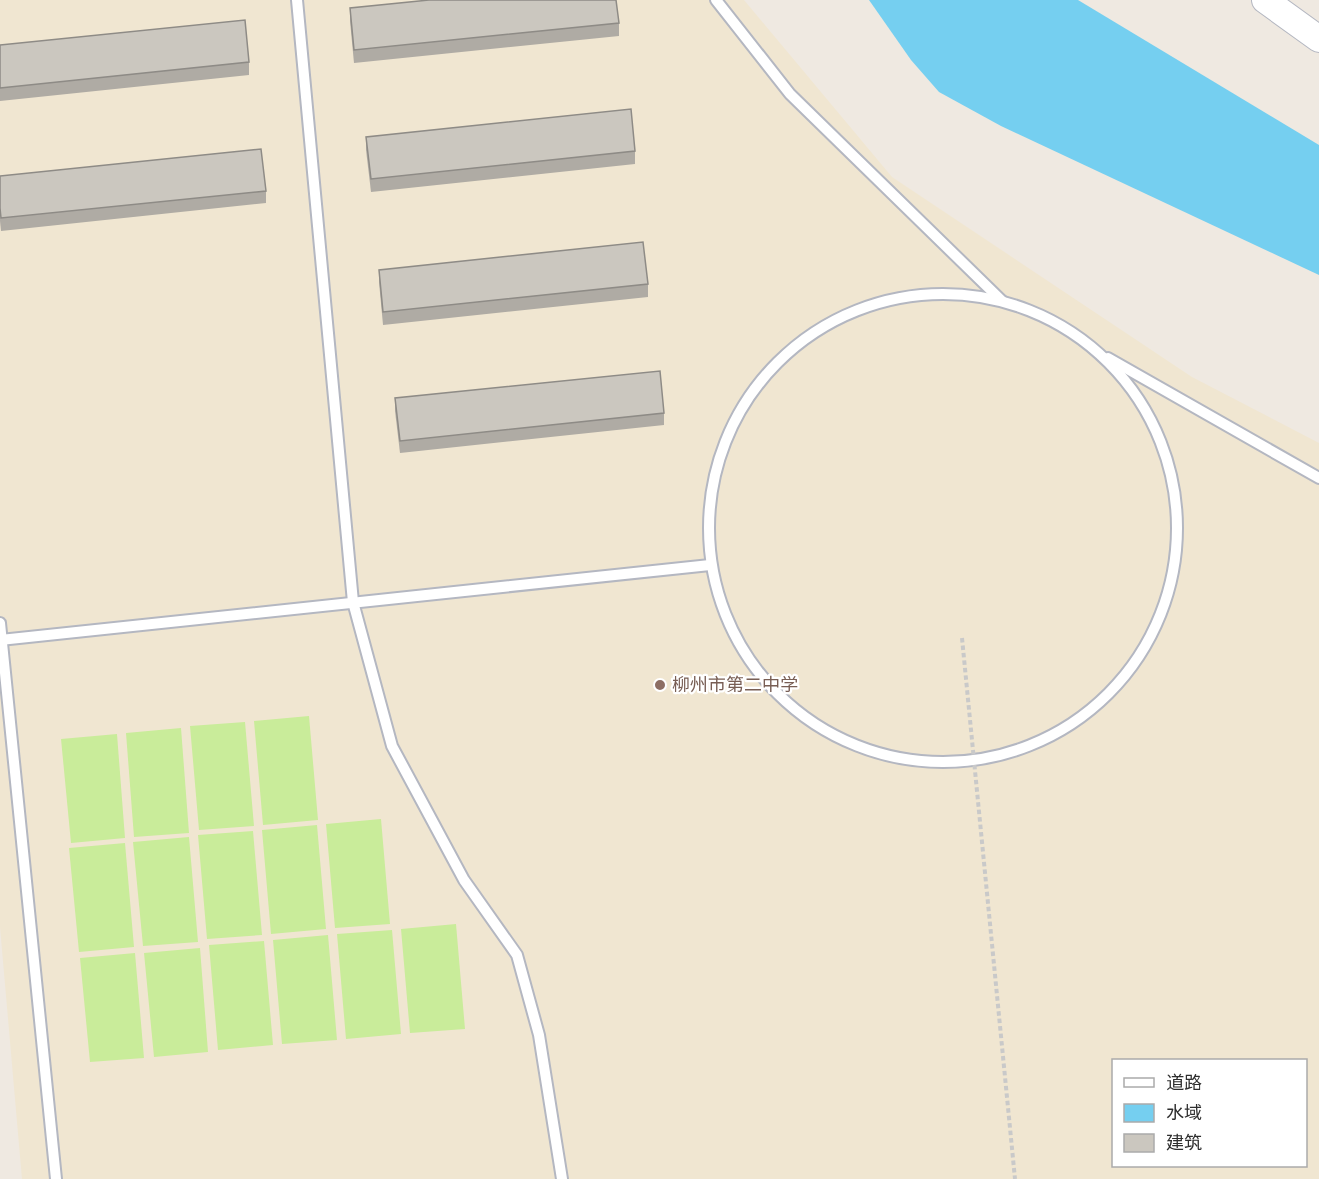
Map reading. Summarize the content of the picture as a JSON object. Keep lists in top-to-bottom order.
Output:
{
  "places": ["柳州市第二中学"],
  "legend": ["道路", "水域", "建筑"]
}
